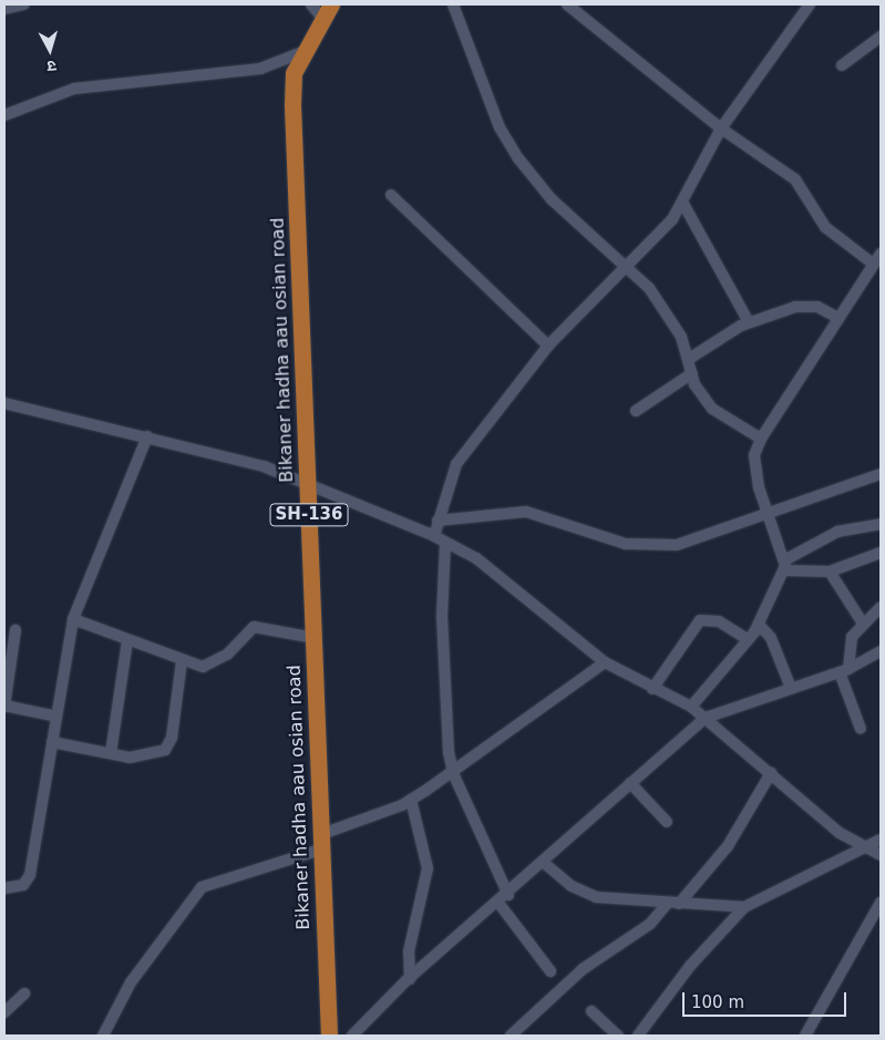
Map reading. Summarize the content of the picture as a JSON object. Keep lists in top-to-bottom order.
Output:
{
  "streets": {
    "main road": ["Bikaner hadha aau osian road", "SH-136"]
  },
  "scale_bar": "100 m",
  "north": "bottom"
}
